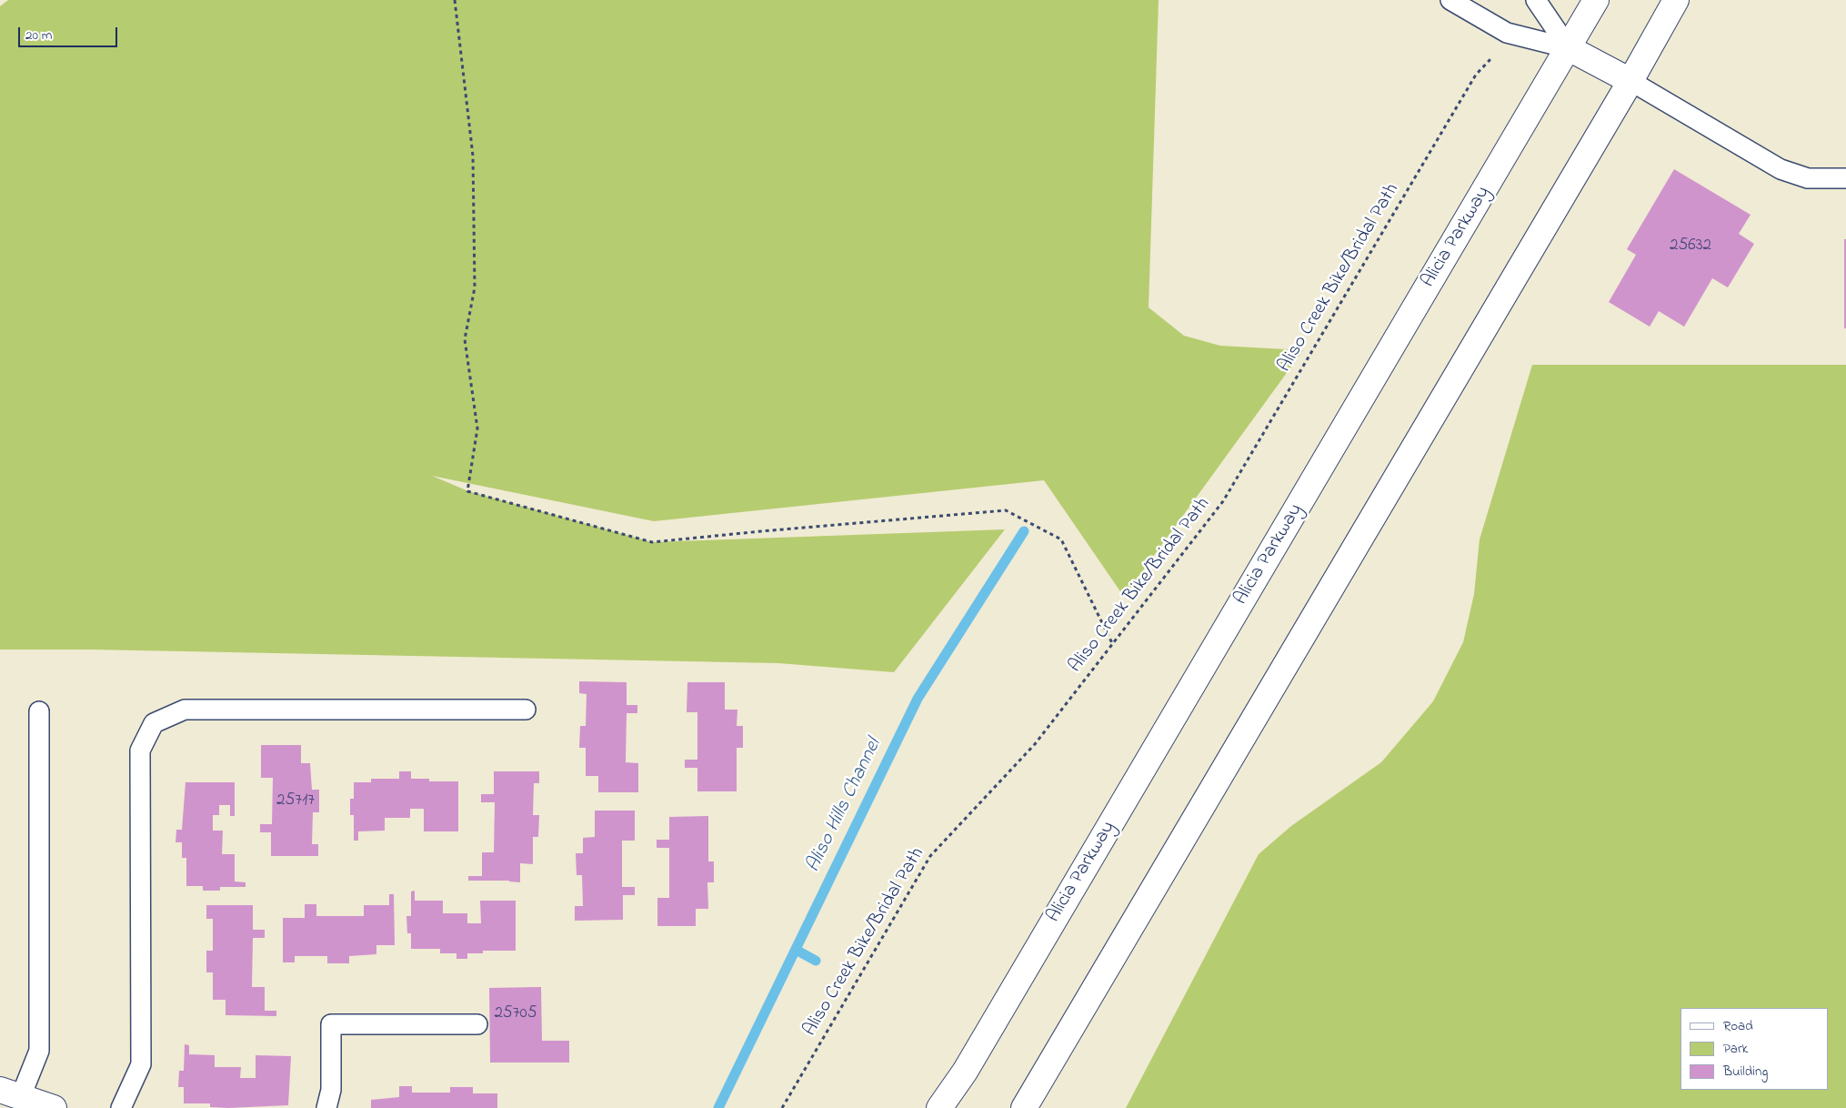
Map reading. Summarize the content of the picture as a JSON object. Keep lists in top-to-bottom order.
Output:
{
  "streets": {
    "main road": ["Alicia Parkway"],
    "path": ["Aliso Creek Bike/Bridal Path"]
  },
  "water": ["Aliso Hills Channel"],
  "house_numbers": ["25632", "25717", "25705"],
  "legend": ["Road", "Park", "Building"],
  "scale_bar": "20 m"
}
